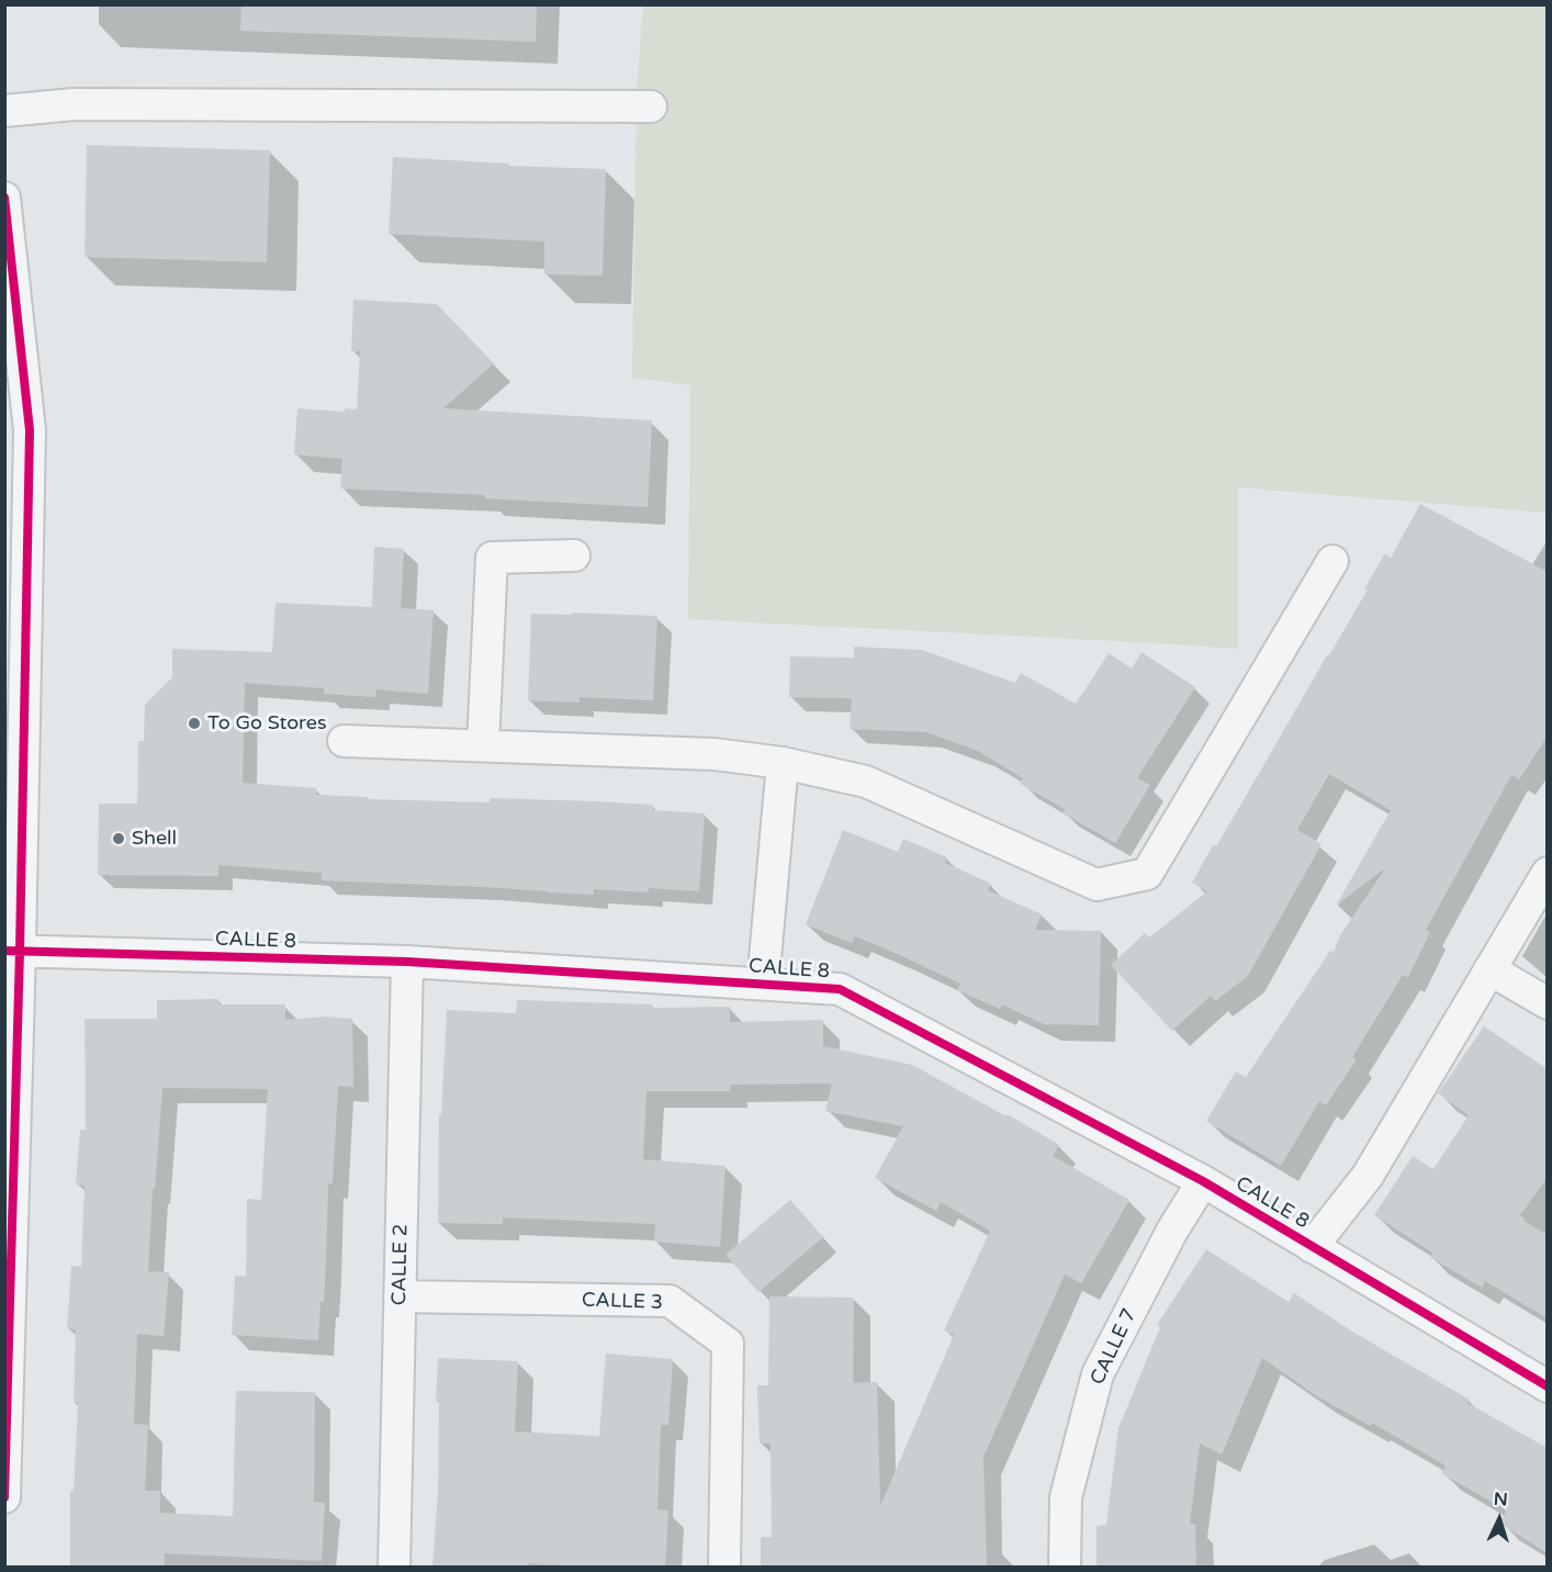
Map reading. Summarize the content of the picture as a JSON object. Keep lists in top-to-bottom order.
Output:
{
  "streets": {
    "street": [
      "CALLE 8",
      "CALLE 2",
      "CALLE 3",
      "CALLE 7"
    ]
  },
  "crossings": [
    ["CALLE 8", "CALLE 2"],
    ["CALLE 8", "CALLE 7"],
    ["CALLE 2", "CALLE 3"]
  ],
  "places": ["To Go Stores", "Shell"],
  "north": "top"
}
